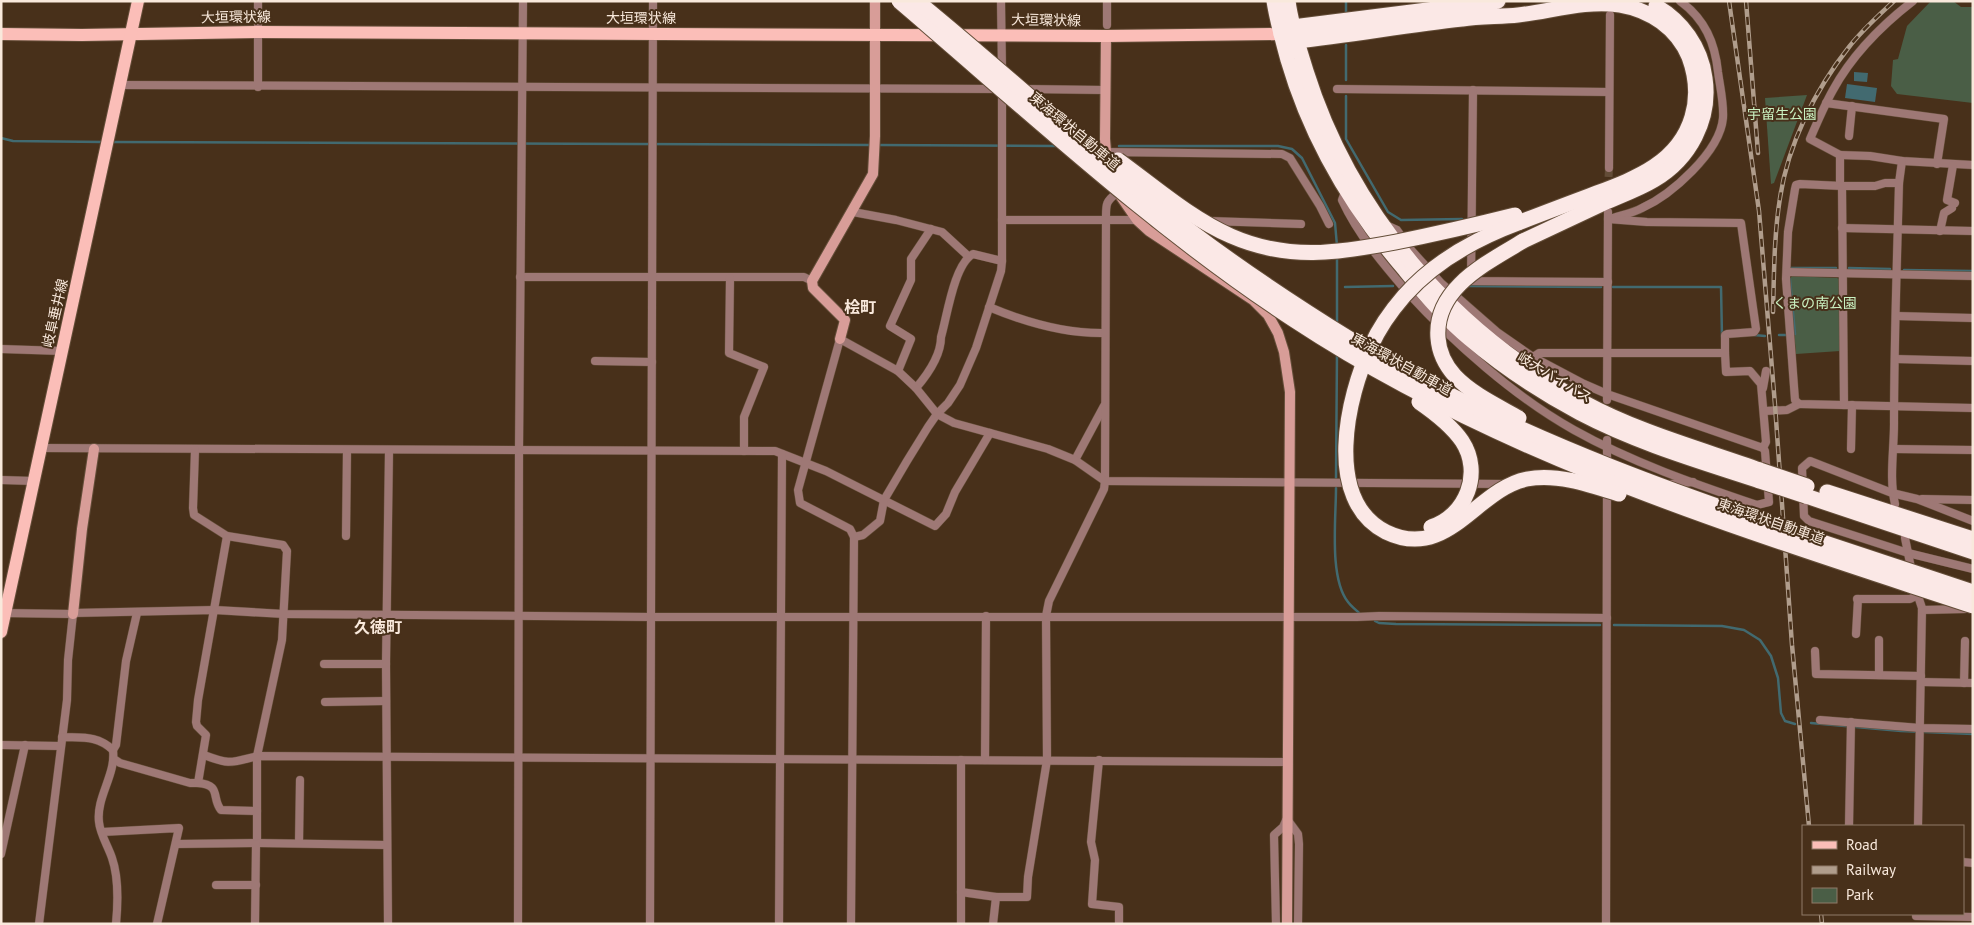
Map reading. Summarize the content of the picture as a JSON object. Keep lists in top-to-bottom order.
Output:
{
  "streets": {
    "highway": ["東海環状自動車道", "岐大バイパス"],
    "main road": ["大垣環状線", "岐阜垂井線"]
  },
  "crossings": [
    ["大垣環状線", "岐阜垂井線"],
    ["大垣環状線", "岐大バイパス"]
  ],
  "districts": ["桧町", "久徳町"],
  "parks": ["宇留生公園", "くまの南公園"],
  "legend": ["Road", "Railway", "Park"]
}
